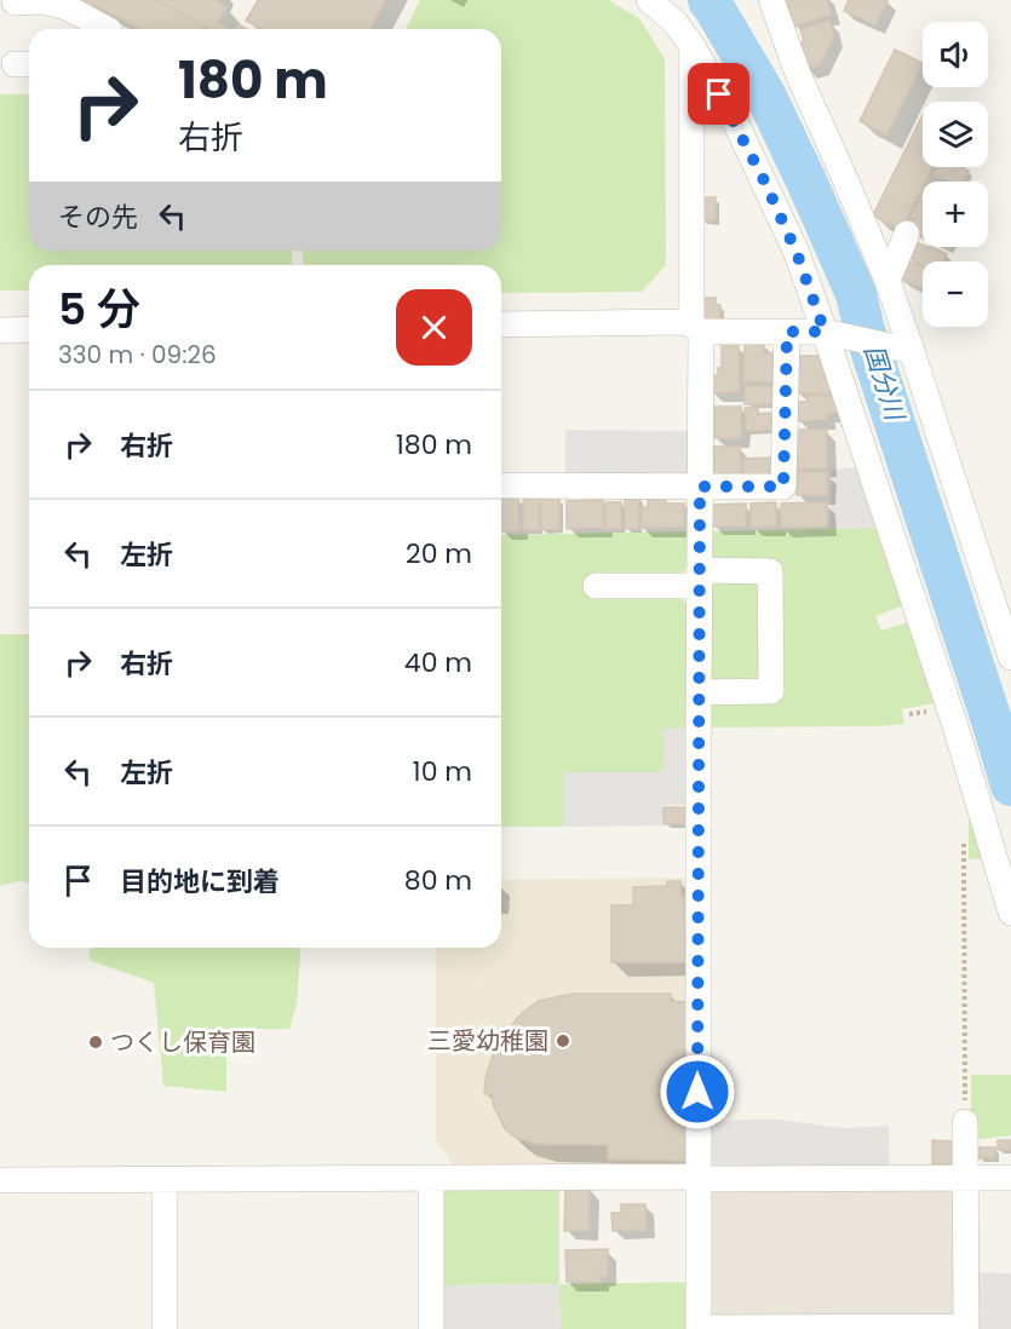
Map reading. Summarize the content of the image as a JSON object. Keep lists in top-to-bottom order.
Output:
{
  "water": ["国分川"],
  "places": ["三愛幼稚園", "つくし保育園"],
  "page": {
    "map_buttons": ["+", "−"],
    "turn": ["180 m", "右折"],
    "then": "その先",
    "heading": ["5 分", "330 m · 09:26"],
    "list": [
      {
        "name": "右折",
        "value": "180 m"
      },
      {
        "name": "左折",
        "value": "20 m"
      },
      {
        "name": "右折",
        "value": "40 m"
      },
      {
        "name": "左折",
        "value": "10 m"
      },
      {
        "name": "目的地に到着",
        "value": "80 m"
      }
    ]
  }
}
